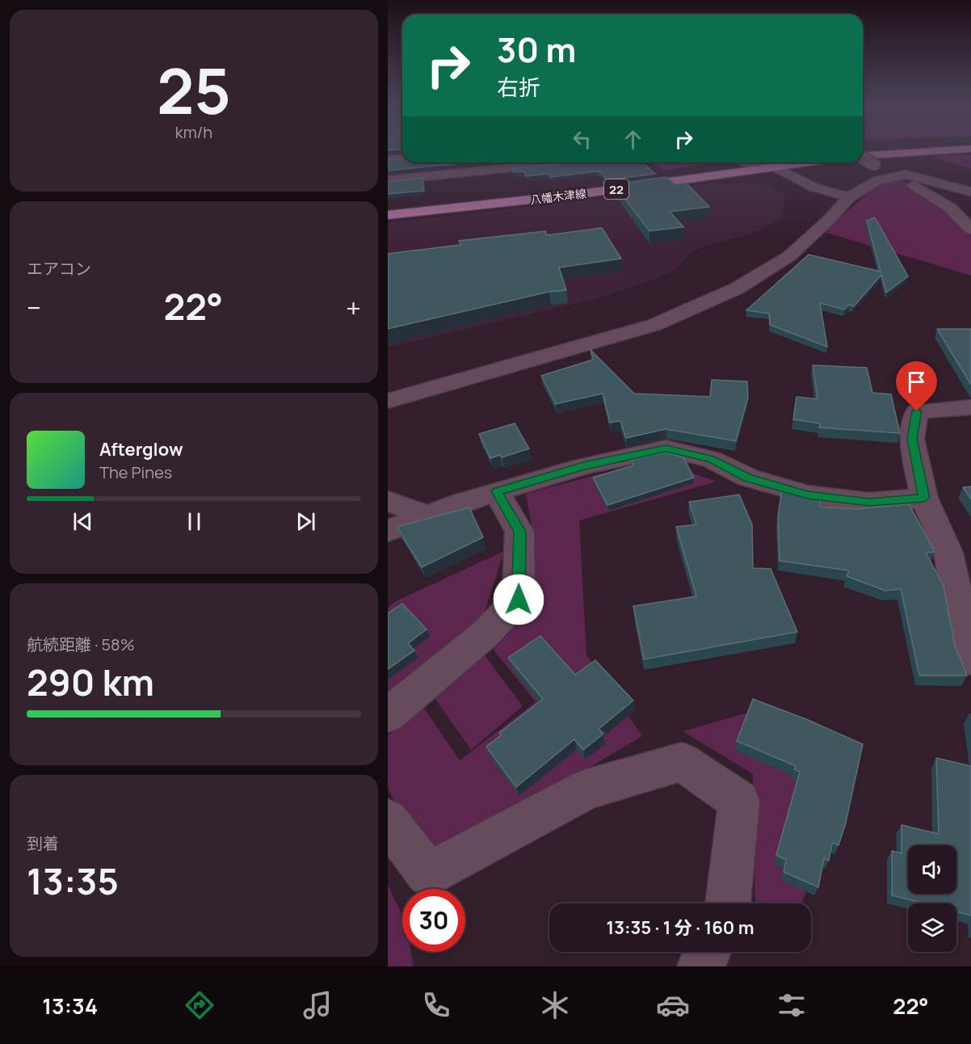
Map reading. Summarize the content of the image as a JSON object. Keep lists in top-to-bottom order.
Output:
{
  "streets": {
    "main road": ["22", "八幡木津線"]
  },
  "page": {
    "tile": [
      ["25", "km/h"],
      "エアコン",
      ["航続距離 · 58%", "290 km"],
      ["到着", "13:35"]
    ],
    "turn": ["30 m", "右折"],
    "heat": ["−", "22°", "+"],
    "song": ["Afterglow", "The Pines"],
    "limit": "30",
    "trip": "13:35 · 1 分 · 160 m",
    "tabs": ["13:34", "22°"]
  }
}
